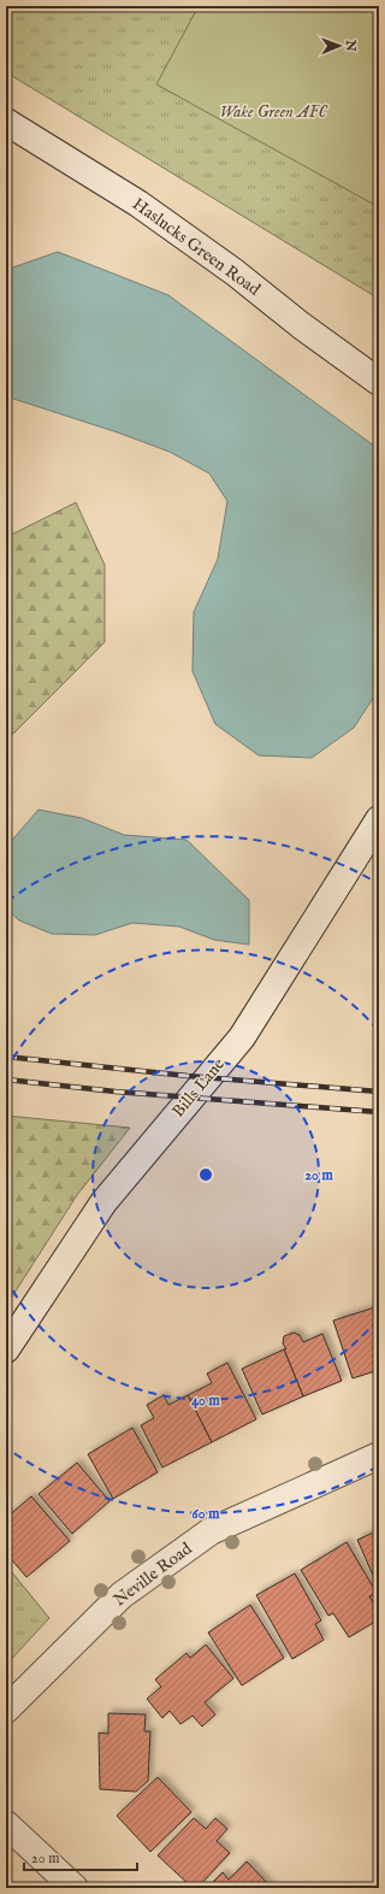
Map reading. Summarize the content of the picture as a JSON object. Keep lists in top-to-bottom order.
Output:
{
  "streets": {
    "street": ["Haslucks Green Road", "Bills Lane", "Neville Road"]
  },
  "parks": ["Wake Green AFC"],
  "scale_bar": "20 m",
  "north": "right",
  "rings": ["20 m", "40 m", "60 m"]
}
